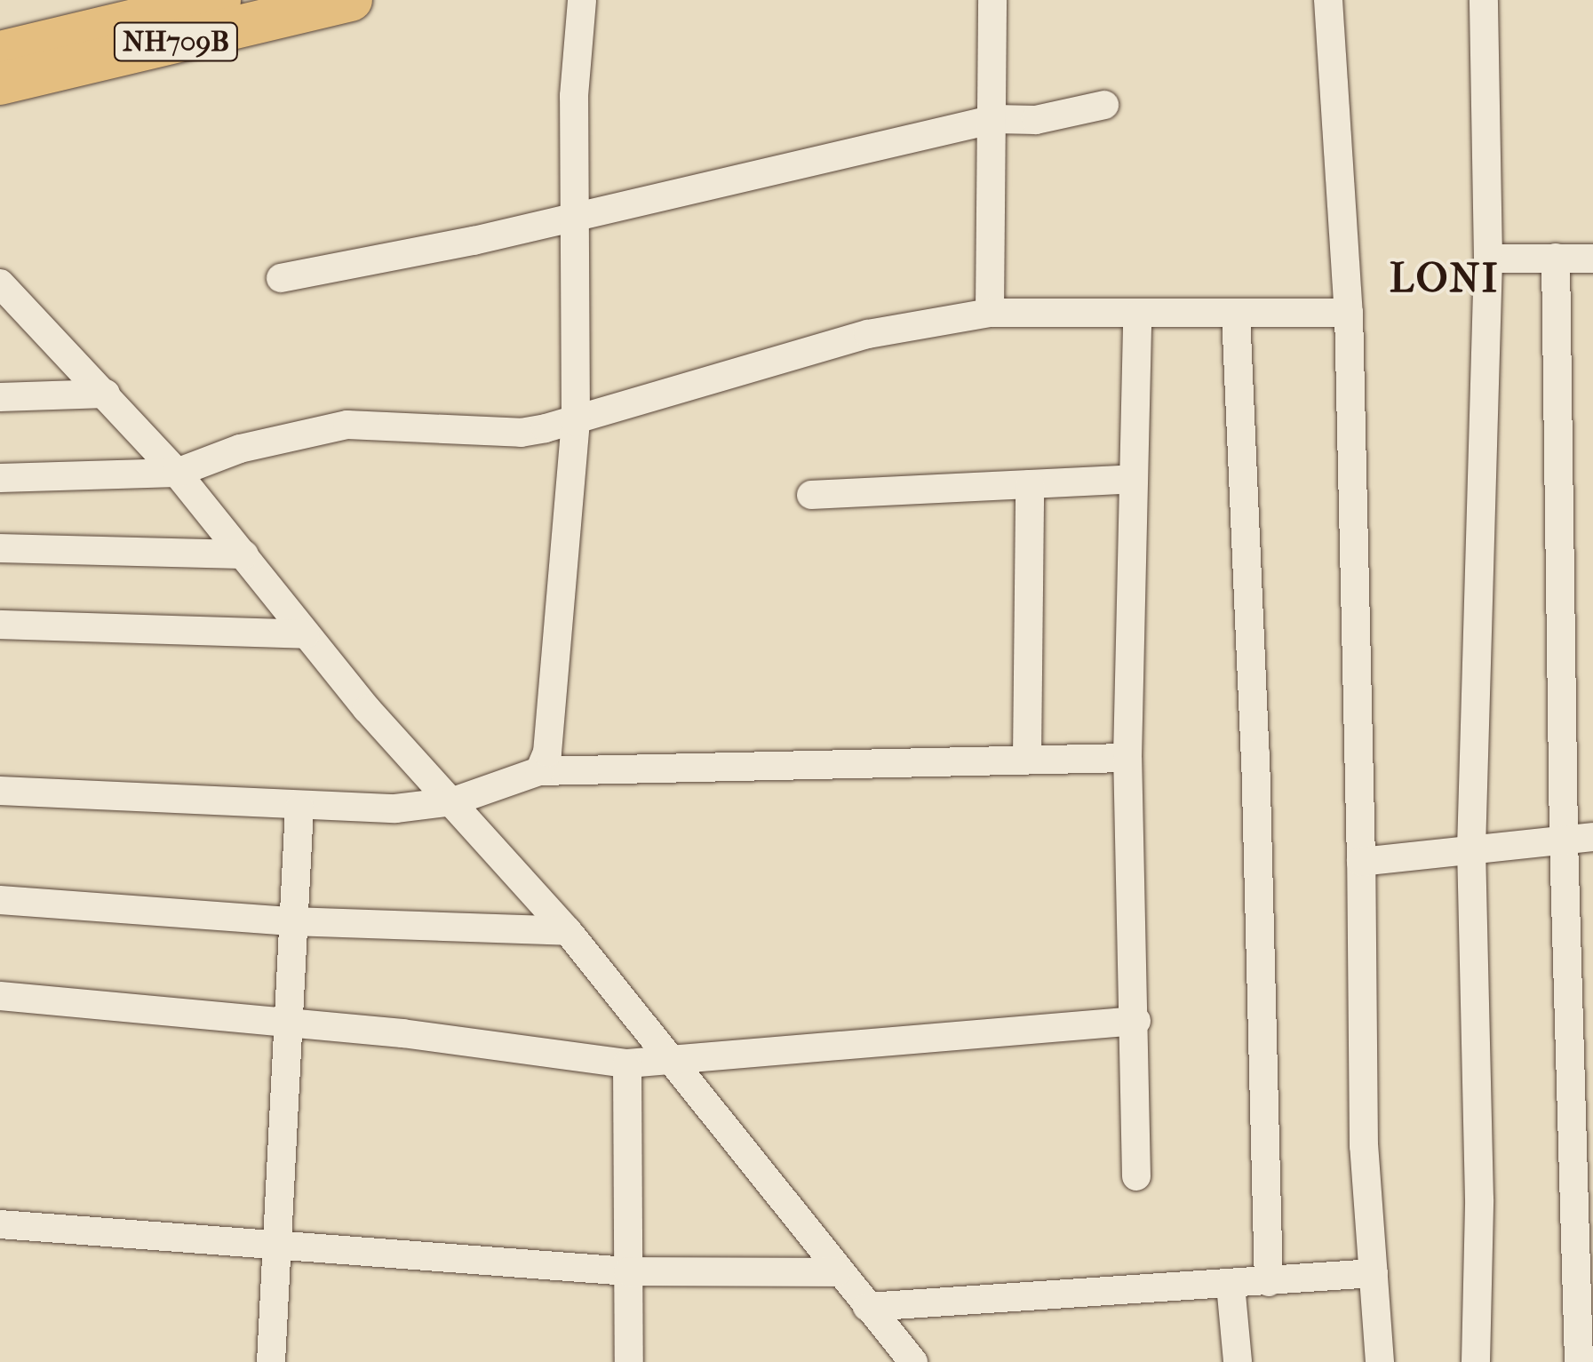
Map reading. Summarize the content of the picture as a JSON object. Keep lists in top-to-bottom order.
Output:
{
  "streets": {
    "highway": ["NH709B"]
  },
  "districts": ["LONI"]
}
